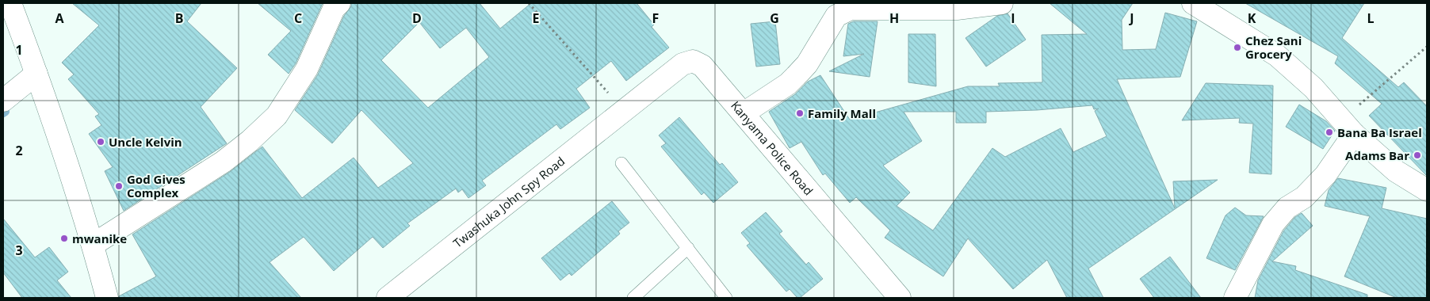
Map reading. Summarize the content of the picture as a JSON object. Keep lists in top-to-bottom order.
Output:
{
  "streets": {
    "street": ["Kanyama Police Road", "Twashuka John Spy Road"]
  },
  "crossings": [
    ["Kanyama Police Road", "Twashuka John Spy Road"]
  ],
  "places": [
    "Chez Sani Grocery",
    "Family Mall",
    "Bana Ba Israel",
    "Uncle Kelvin",
    "Adams Bar",
    "God Gives Complex",
    "mwanike"
  ],
  "grid": {
    "columns": [
      "A",
      "B",
      "C",
      "D",
      "E",
      "F",
      "G",
      "H",
      "I",
      "J",
      "K",
      "L"
    ],
    "rows": ["1", "2", "3"]
  }
}
